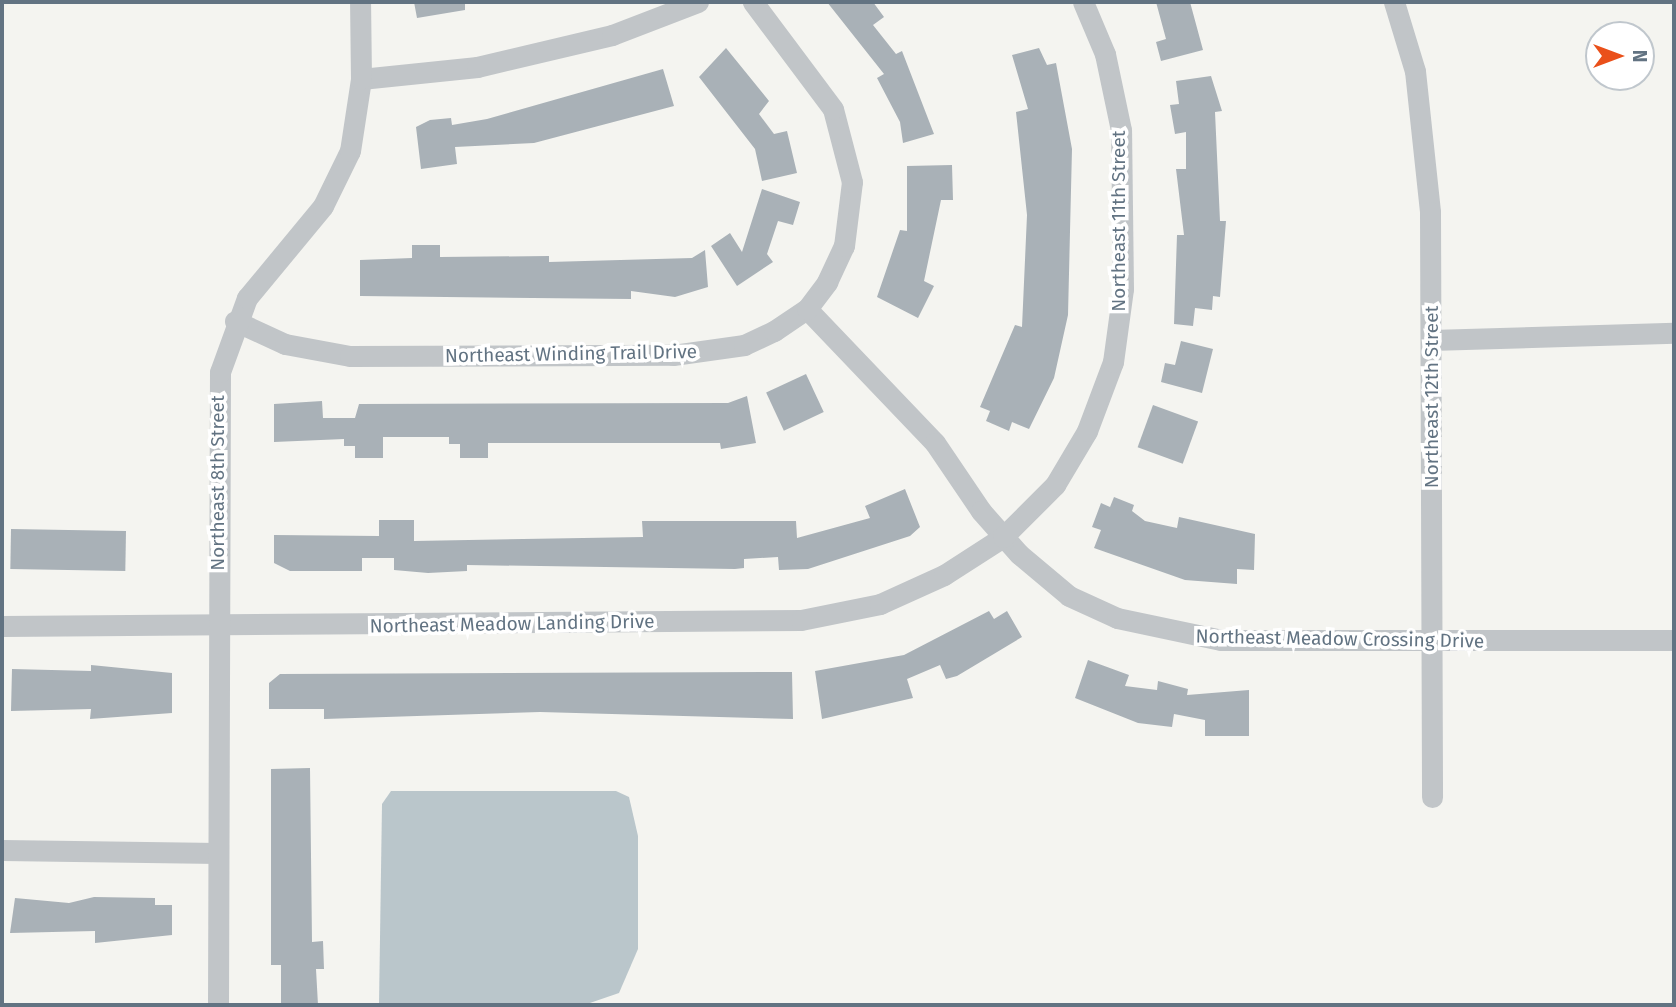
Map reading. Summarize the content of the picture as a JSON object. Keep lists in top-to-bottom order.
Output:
{
  "streets": {
    "street": [
      "Northeast 11th Street",
      "Northeast Winding Trail Drive",
      "Northeast 12th Street",
      "Northeast 8th Street",
      "Northeast Meadow Landing Drive",
      "Northeast Meadow Crossing Drive"
    ]
  },
  "crossings": [
    ["Northeast 11th Street", "Northeast Meadow Landing Drive"],
    ["Northeast 11th Street", "Northeast Meadow Crossing Drive"],
    ["Northeast Winding Trail Drive", "Northeast 8th Street"],
    ["Northeast Winding Trail Drive", "Northeast Meadow Crossing Drive"],
    ["Northeast 12th Street", "Northeast Meadow Crossing Drive"],
    ["Northeast 8th Street", "Northeast Meadow Landing Drive"],
    ["Northeast Meadow Landing Drive", "Northeast Meadow Crossing Drive"]
  ],
  "north": "right"
}
